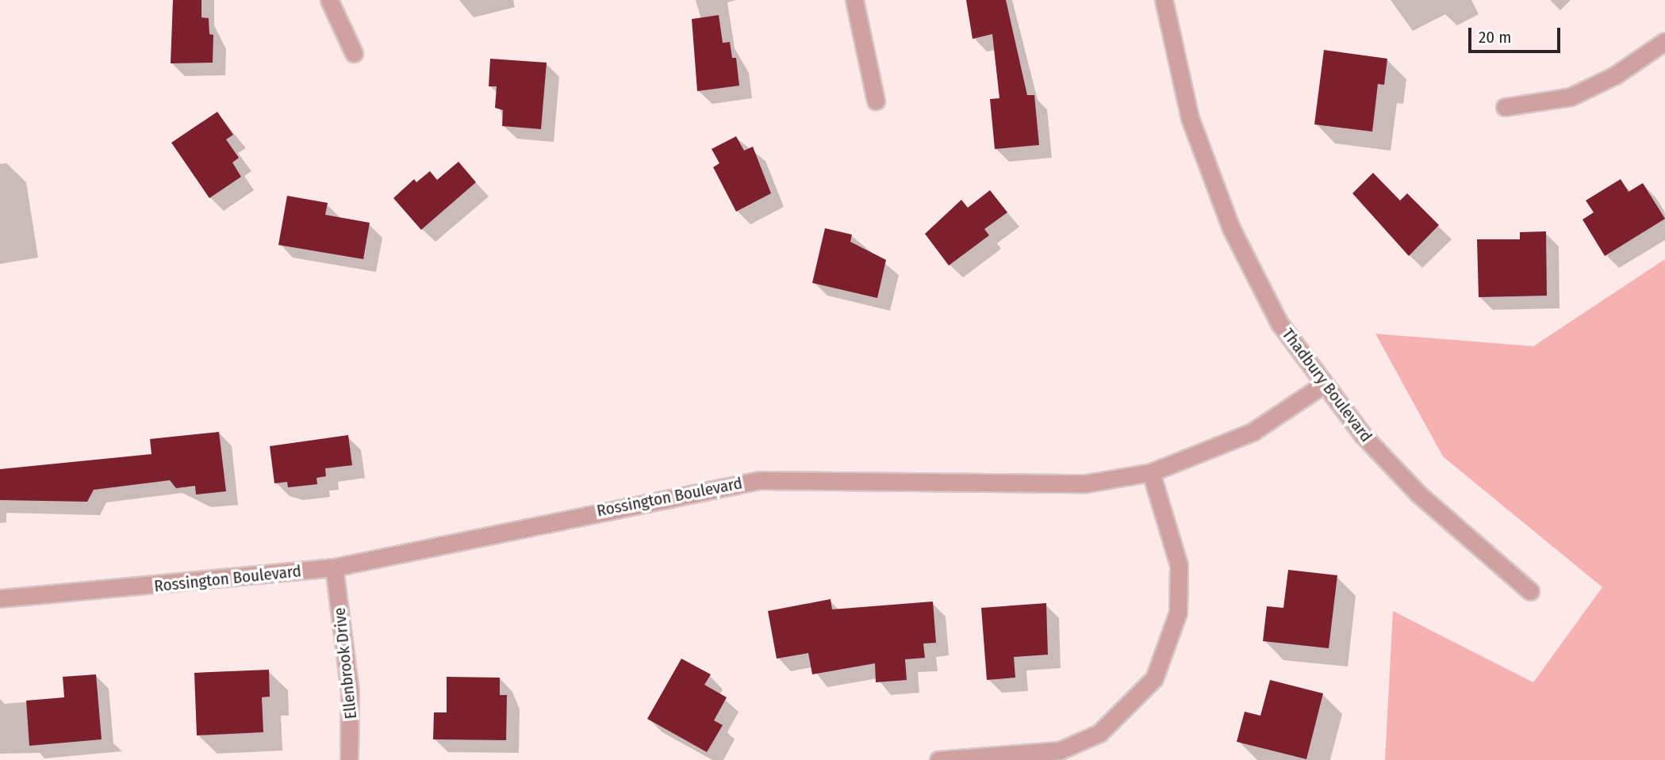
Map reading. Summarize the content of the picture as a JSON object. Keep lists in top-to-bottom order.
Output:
{
  "streets": {
    "street": ["Thadbury Boulevard", "Rossington Boulevard", "Ellenbrook Drive"]
  },
  "crossings": [
    ["Thadbury Boulevard", "Rossington Boulevard"],
    ["Rossington Boulevard", "Ellenbrook Drive"]
  ],
  "scale_bar": "20 m"
}
